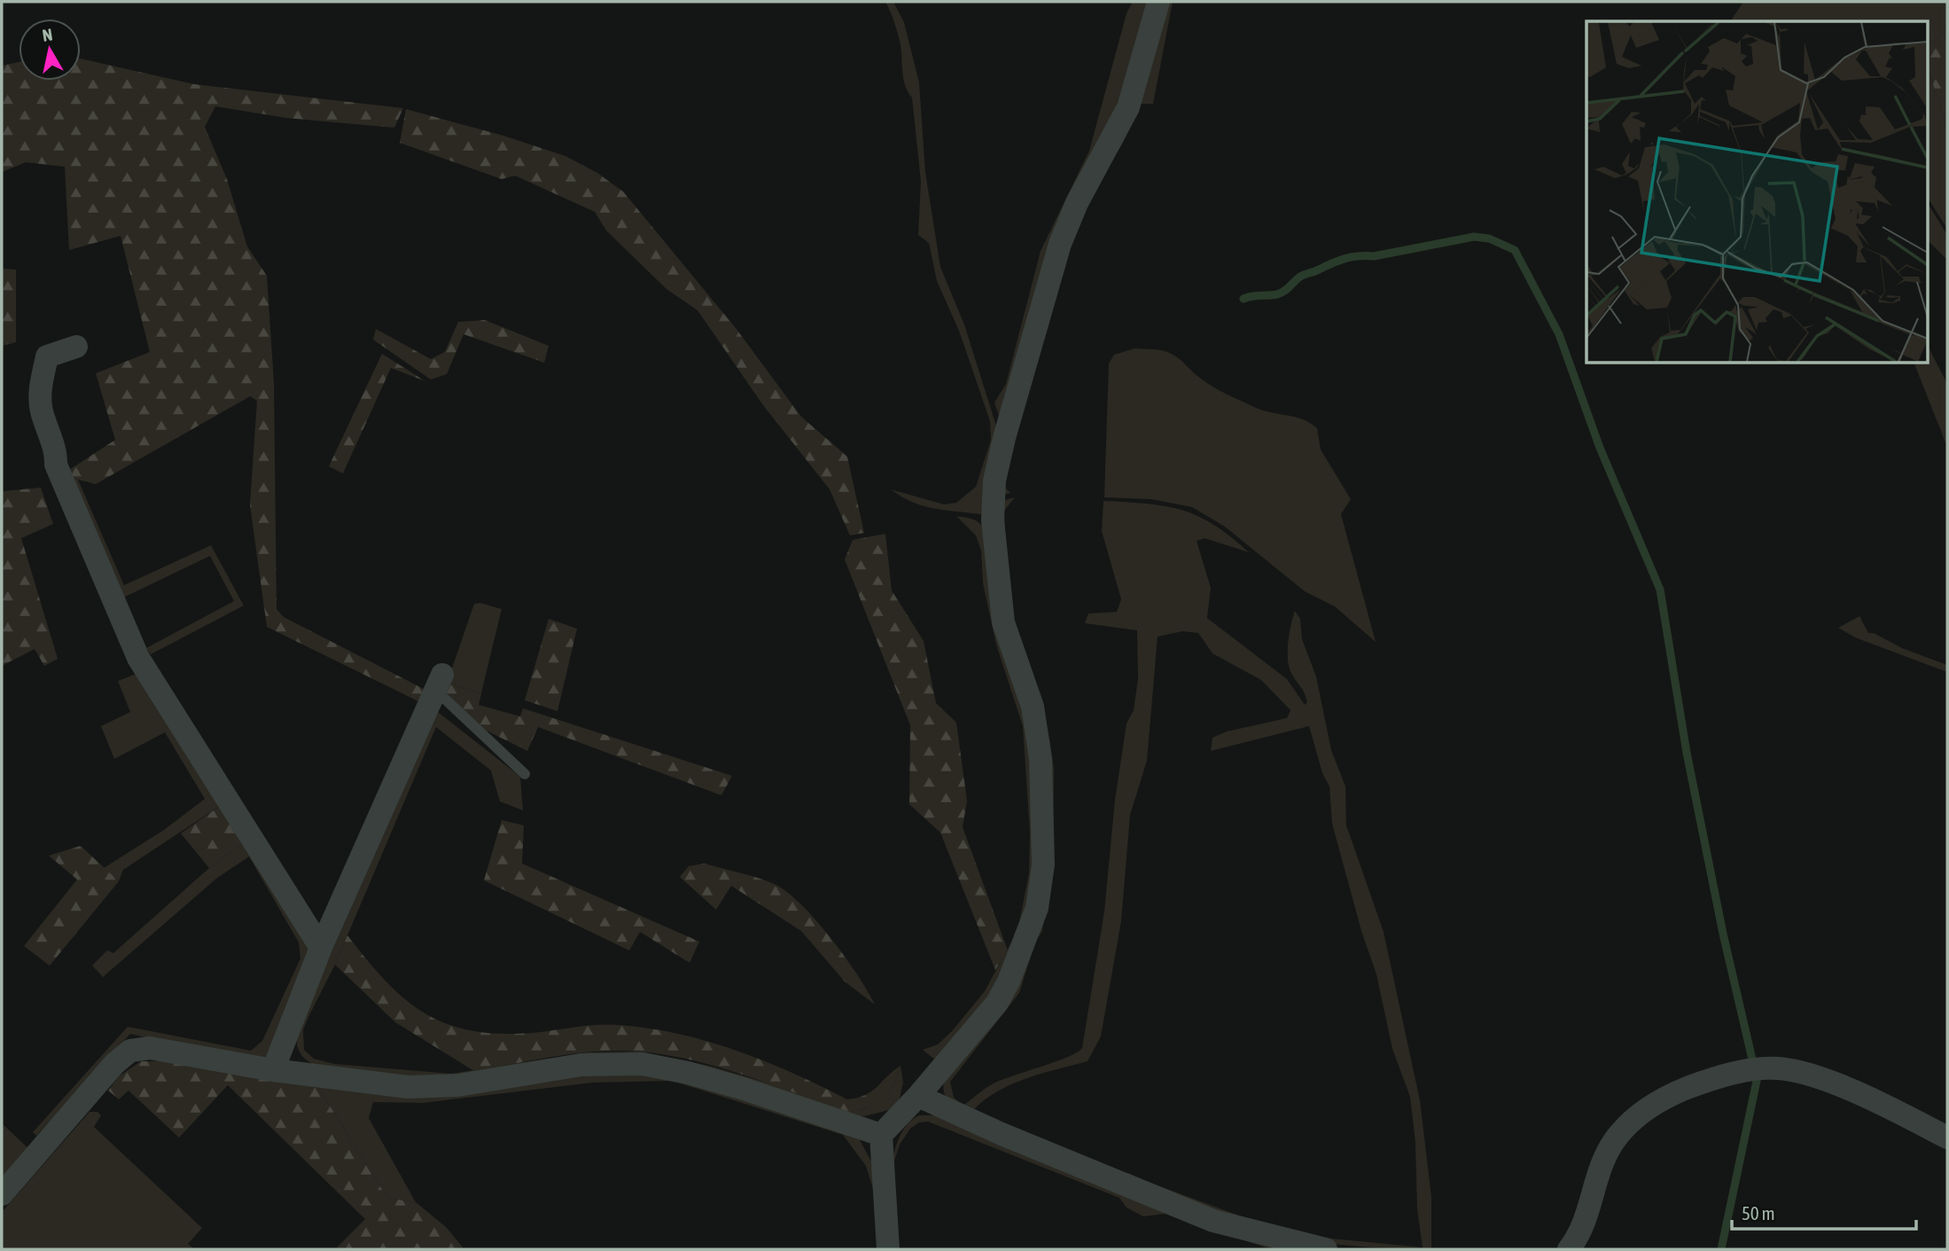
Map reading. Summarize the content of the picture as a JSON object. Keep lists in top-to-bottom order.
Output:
{
  "scale_bar": "50 m",
  "north": "top"
}
